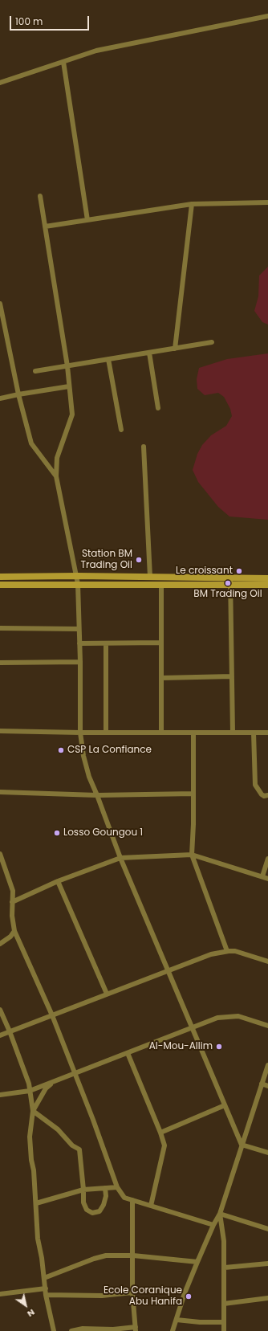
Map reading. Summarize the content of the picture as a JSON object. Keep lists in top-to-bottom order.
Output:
{
  "places": [
    "Station BM Trading Oil",
    "Le croissant",
    "BM Trading Oil",
    "CSP La Confiance",
    "Losso Goungou 1",
    "Al-Mou-Allim",
    "Ecole Coranique Abu Hanifa"
  ],
  "scale_bar": "100 m",
  "north": "bottom right"
}
